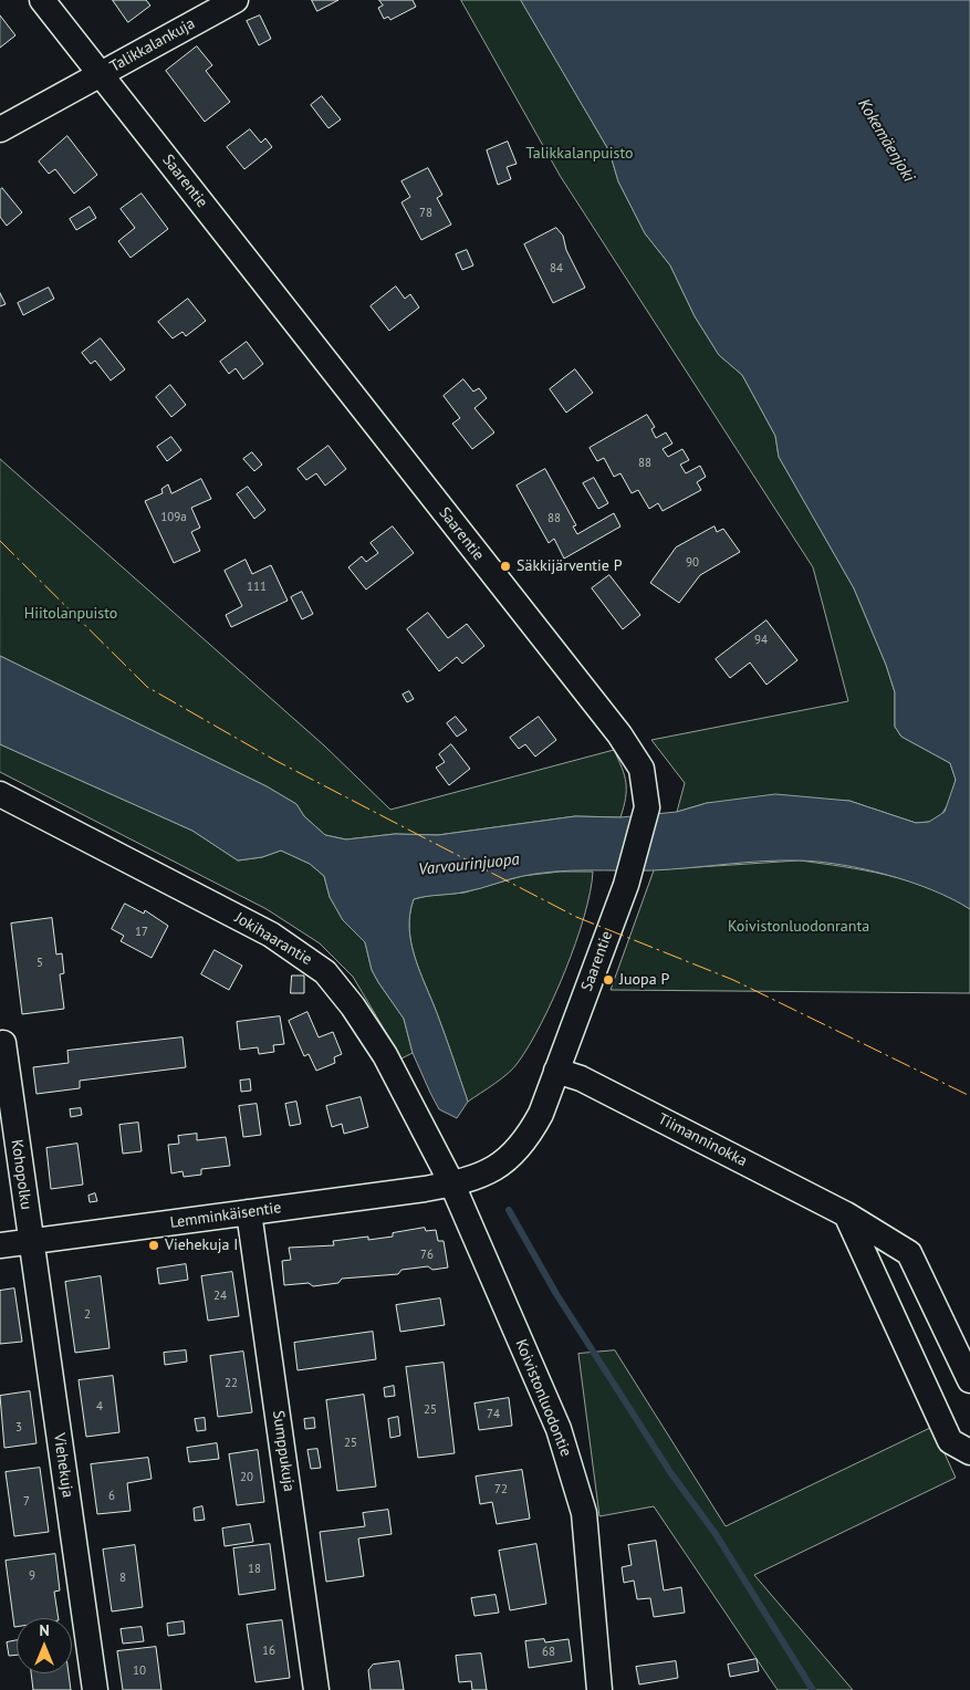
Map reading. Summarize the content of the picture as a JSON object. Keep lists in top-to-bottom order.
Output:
{
  "streets": {
    "street": [
      "Talikkalankuja",
      "Saarentie",
      "Jokihaarantie",
      "Tiimanninokka",
      "Kohopolku",
      "Lemminkäisentie",
      "Koivistonluodontie",
      "Sumppukuja",
      "Viehekuja"
    ]
  },
  "crossings": [
    ["Talikkalankuja", "Saarentie"],
    ["Saarentie", "Jokihaarantie"],
    ["Saarentie", "Tiimanninokka"],
    ["Saarentie", "Lemminkäisentie"],
    ["Saarentie", "Koivistonluodontie"],
    ["Jokihaarantie", "Lemminkäisentie"],
    ["Jokihaarantie", "Koivistonluodontie"],
    ["Kohopolku", "Lemminkäisentie"],
    ["Kohopolku", "Viehekuja"],
    ["Lemminkäisentie", "Koivistonluodontie"],
    ["Lemminkäisentie", "Sumppukuja"],
    ["Lemminkäisentie", "Viehekuja"]
  ],
  "water": ["Kokemäenjoki", "Varvourinjuopa"],
  "parks": ["Talikkalanpuisto", "Hiitolanpuisto", "Koivistonluodonranta"],
  "places": ["Säkkijärventie P", "Juopa P", "Viehekuja I"],
  "house_numbers": [
    "78",
    "84",
    "88",
    "109a",
    "88",
    "90",
    "111",
    "94",
    "17",
    "5",
    "76",
    "24",
    "2",
    "22",
    "4",
    "25",
    "74",
    "3",
    "25",
    "20",
    "72",
    "6",
    "7",
    "18",
    "9",
    "8",
    "16",
    "68",
    "10"
  ],
  "north": "top"
}
